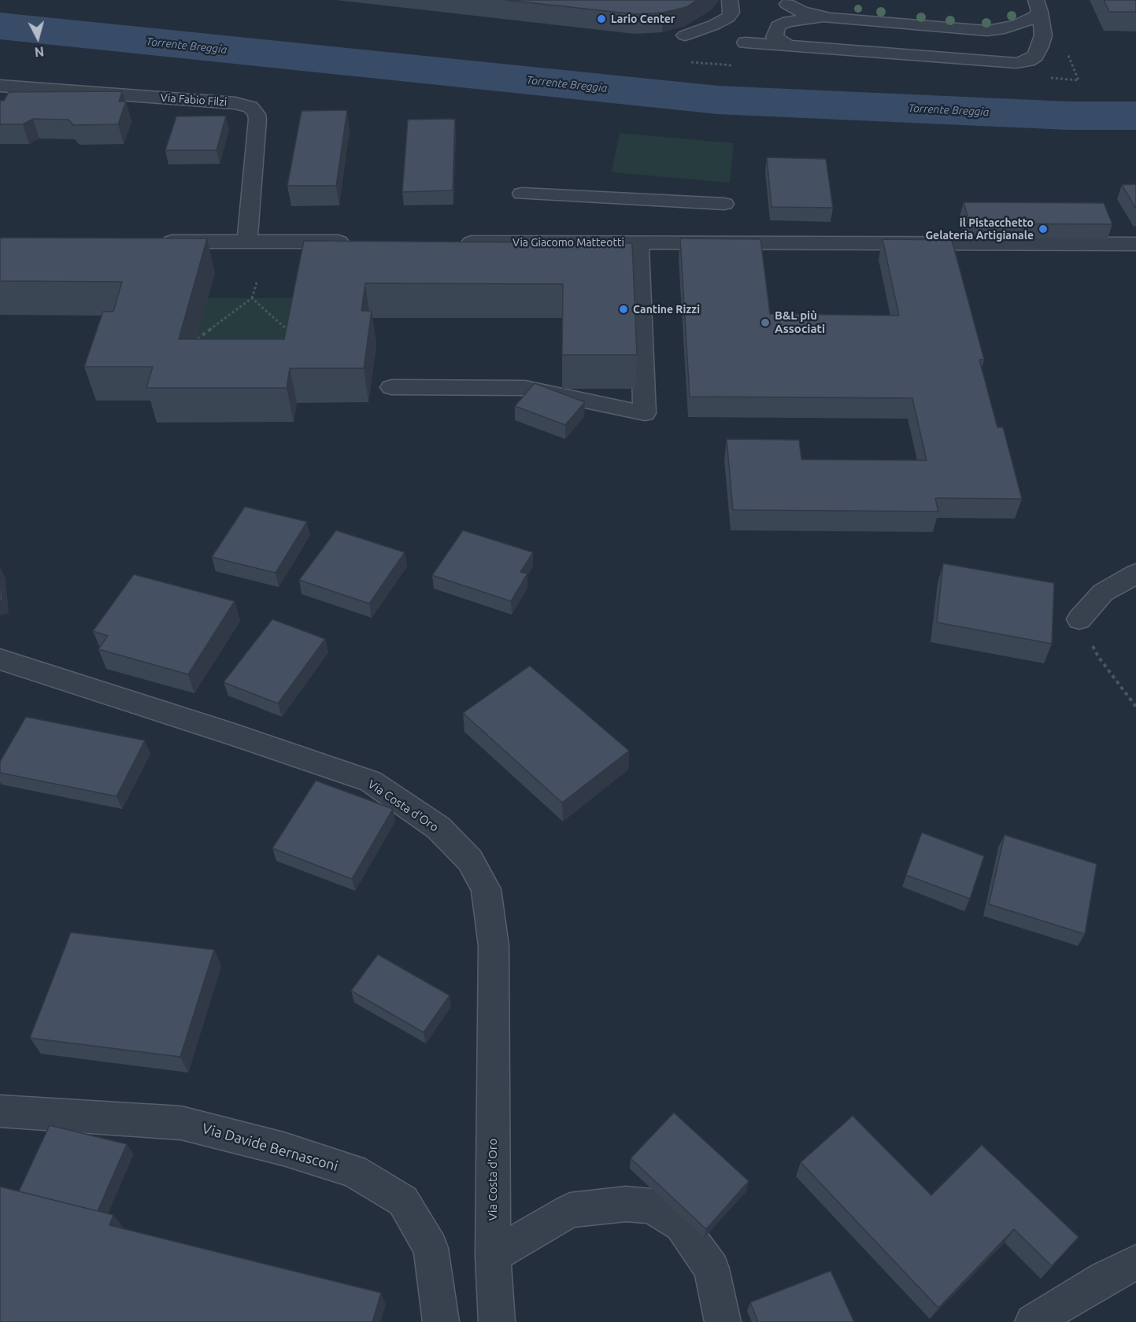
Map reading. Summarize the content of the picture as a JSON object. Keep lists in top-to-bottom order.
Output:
{
  "streets": {
    "street": [
      "Via Fabio Filzi",
      "Via Giacomo Matteotti",
      "Via Costa d'Oro",
      "Via Davide Bernasconi"
    ]
  },
  "water": ["Torrente Breggia"],
  "places": [
    "Lario Center",
    "il Pistacchetto Gelateria Artigianale",
    "Cantine Rizzi",
    "B&L più Associati"
  ],
  "north": "bottom"
}
